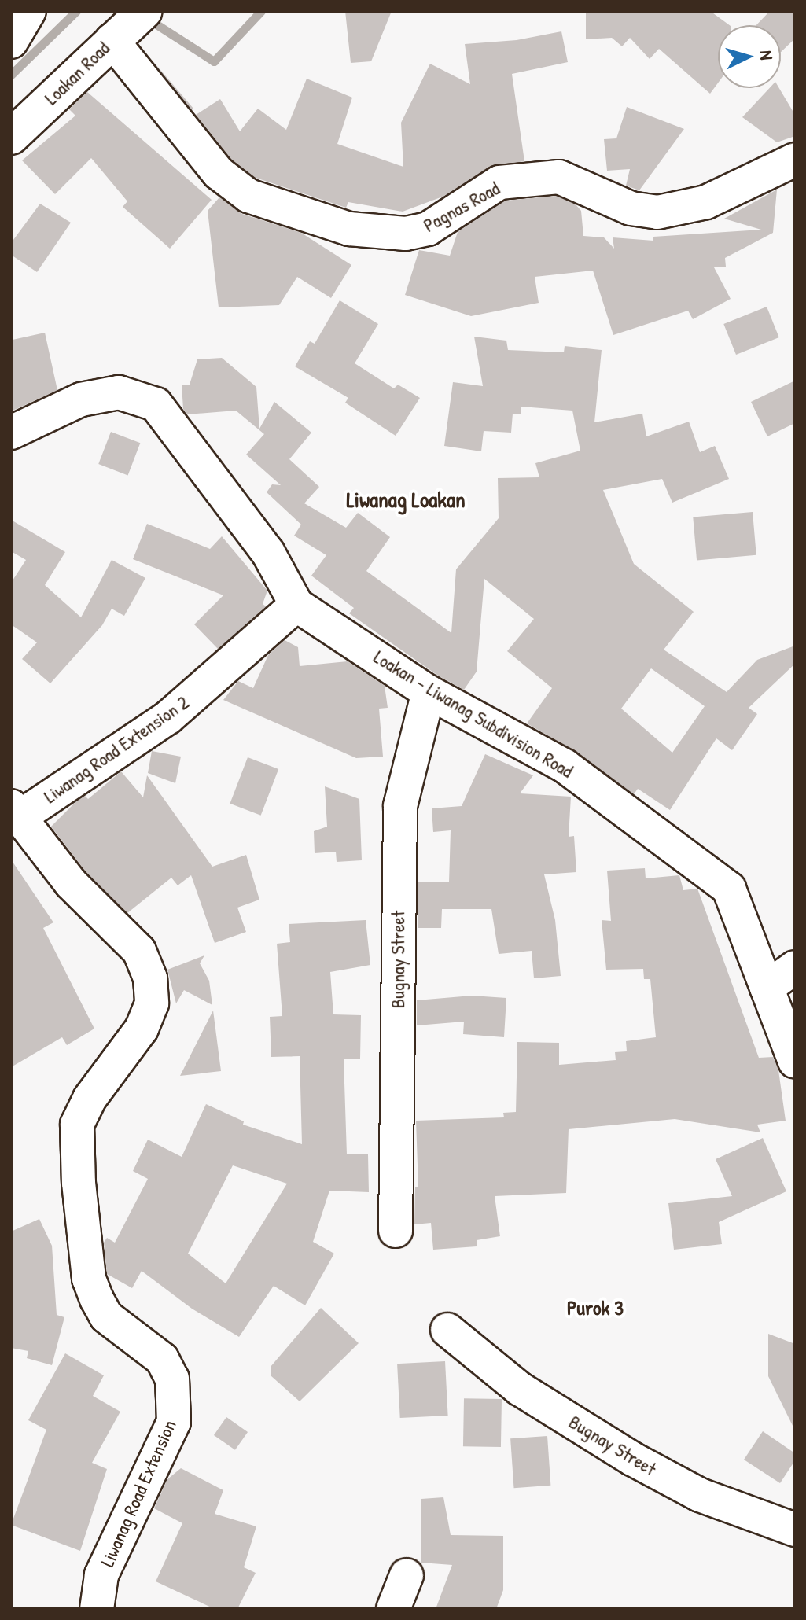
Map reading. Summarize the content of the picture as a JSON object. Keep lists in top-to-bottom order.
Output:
{
  "streets": {
    "main road": ["Loakan Road"],
    "street": [
      "Pagnas Road",
      "Loakan - Liwanag Subdivision Road",
      "Liwanag Road Extension 2",
      "Bugnay Street",
      "Liwanag Road Extension"
    ]
  },
  "crossings": [
    ["Loakan Road", "Pagnas Road"],
    ["Loakan - Liwanag Subdivision Road", "Liwanag Road Extension 2"],
    ["Loakan - Liwanag Subdivision Road", "Bugnay Street"],
    ["Liwanag Road Extension 2", "Liwanag Road Extension"]
  ],
  "districts": ["Liwanag Loakan", "Purok 3"],
  "north": "right"
}
